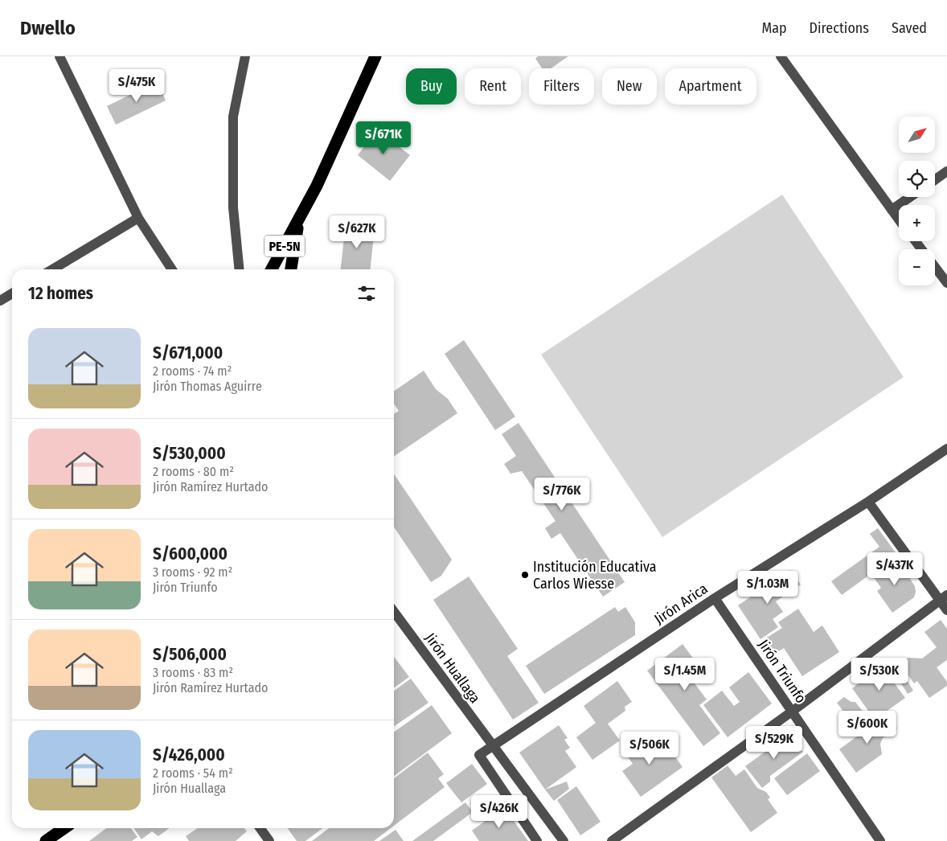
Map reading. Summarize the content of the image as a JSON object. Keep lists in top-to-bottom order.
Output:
{
  "streets": {
    "highway": ["PE-5N"],
    "street": ["Jirón Arica", "Jirón Huallaga", "Jirón Triunfo"]
  },
  "crossings": [
    ["Jirón Arica", "Jirón Huallaga"],
    ["Jirón Arica", "Jirón Triunfo"]
  ],
  "places": ["Institución Educativa Carlos Wiesse"],
  "north": "top right",
  "page": {
    "header": "Dwello",
    "nav": ["Map", "Directions", "Saved"],
    "chip": [
      "Buy",
      "Rent",
      "Filters",
      "New",
      "Apartment"
    ],
    "price": [
      "S/475K",
      "S/671K",
      "S/627K",
      "S/776K",
      "S/437K",
      "S/1.03M",
      "S/1.45M",
      "S/530K",
      "S/600K",
      "S/529K",
      "S/506K",
      "S/426K"
    ],
    "map_buttons": ["+", "−"],
    "heading": "12 homes",
    "list": [
      {
        "name": "S/671,000",
        "note": "2 rooms · 74 m² · Jirón Thomas Aguirre"
      },
      {
        "name": "S/530,000",
        "note": "2 rooms · 80 m² · Jirón Ramírez Hurtado"
      },
      {
        "name": "S/600,000",
        "note": "3 rooms · 92 m² · Jirón Triunfo"
      },
      {
        "name": "S/506,000",
        "note": "3 rooms · 83 m² · Jirón Ramírez Hurtado"
      },
      {
        "name": "S/426,000",
        "note": "2 rooms · 54 m² · Jirón Huallaga"
      }
    ]
  }
}
